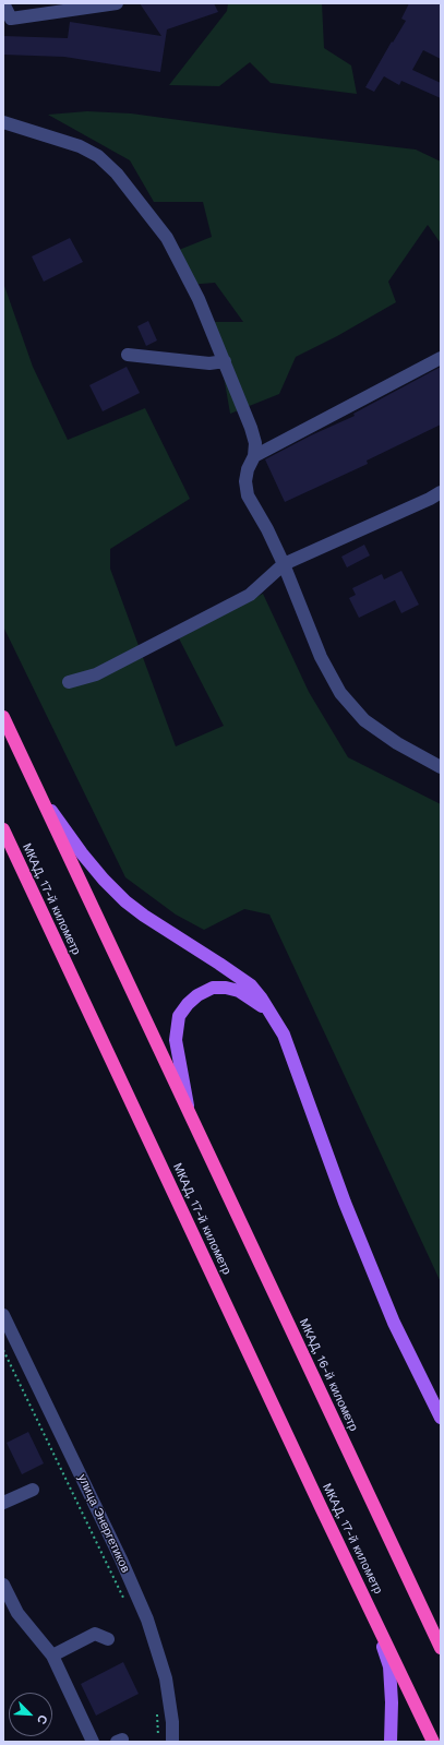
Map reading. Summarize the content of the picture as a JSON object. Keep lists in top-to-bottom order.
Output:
{
  "streets": {
    "highway": ["МКАД, 17-й километр", "МКАД, 16-й километр"],
    "street": ["улица Энергетиков"]
  },
  "north": "bottom right"
}
